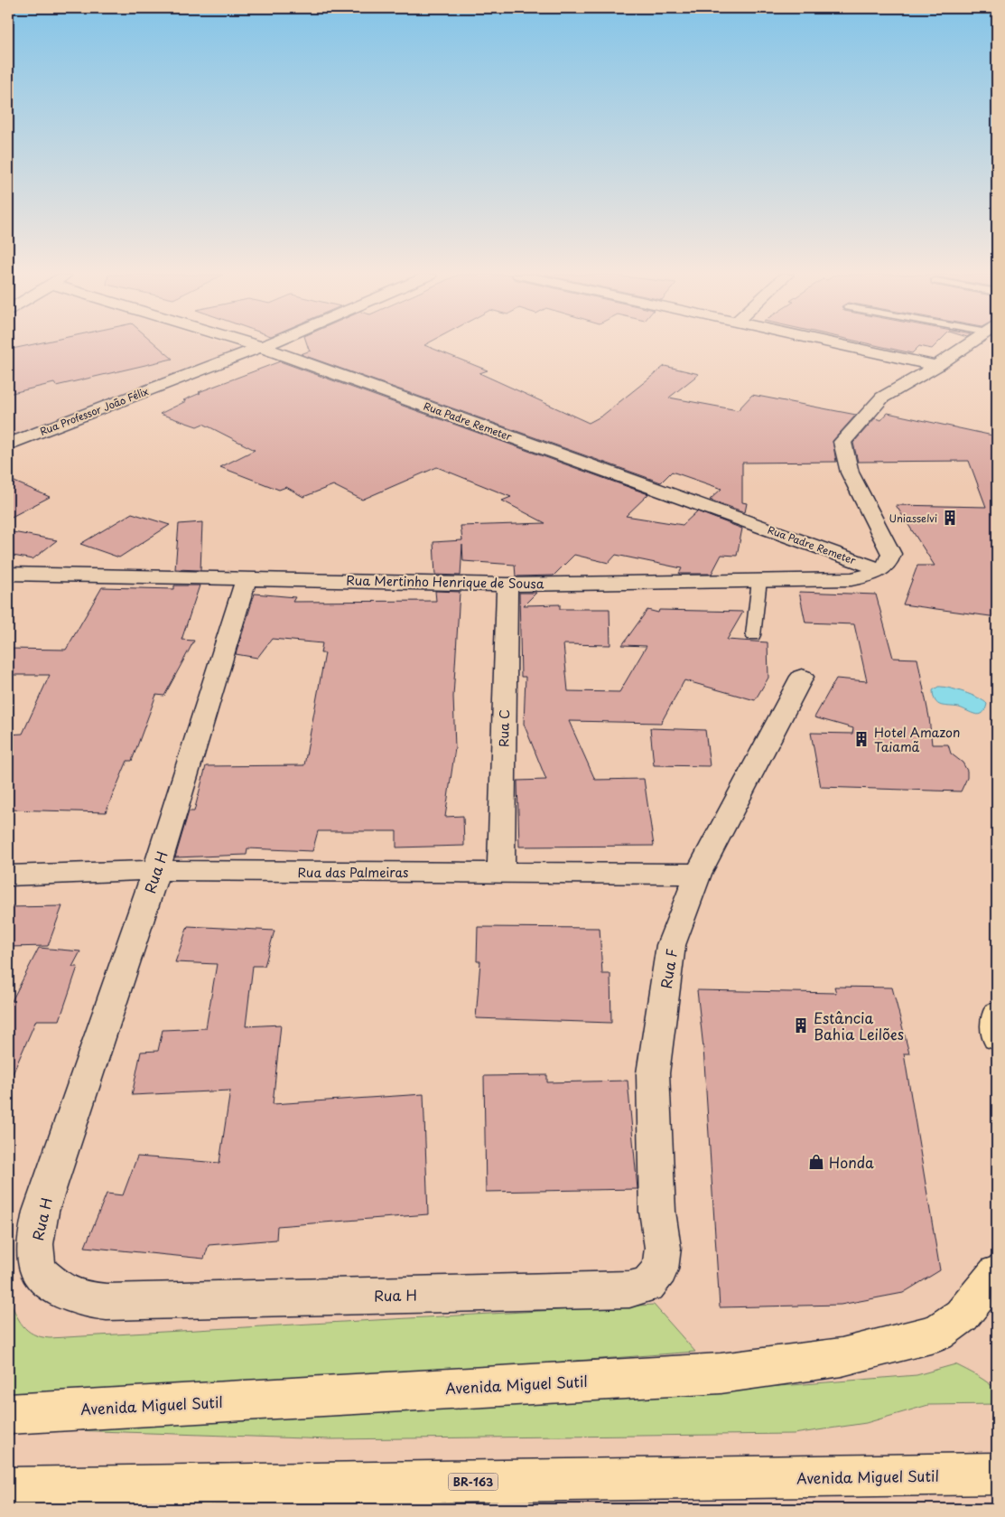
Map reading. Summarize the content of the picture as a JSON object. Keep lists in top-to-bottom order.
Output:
{
  "streets": {
    "main road": ["Avenida Miguel Sutil", "BR-163"],
    "street": [
      "Rua Professor João Félix",
      "Rua Padre Remeter",
      "Rua Mertinho Henrique de Sousa",
      "Rua C",
      "Rua H",
      "Rua das Palmeiras",
      "Rua F"
    ]
  },
  "crossings": [
    ["Rua Professor João Félix", "Rua Padre Remeter"],
    ["Rua Padre Remeter", "Rua Mertinho Henrique de Sousa"],
    ["Rua Mertinho Henrique de Sousa", "Rua C"],
    ["Rua Mertinho Henrique de Sousa", "Rua H"],
    ["Rua C", "Rua das Palmeiras"],
    ["Rua H", "Rua das Palmeiras"],
    ["Rua H", "Rua F"],
    ["Rua das Palmeiras", "Rua F"]
  ],
  "places": {
    "building": ["Uniasselvi", "Hotel Amazon Taiamã", "Estância Bahia Leilões"],
    "shop": ["Honda"]
  }
}
